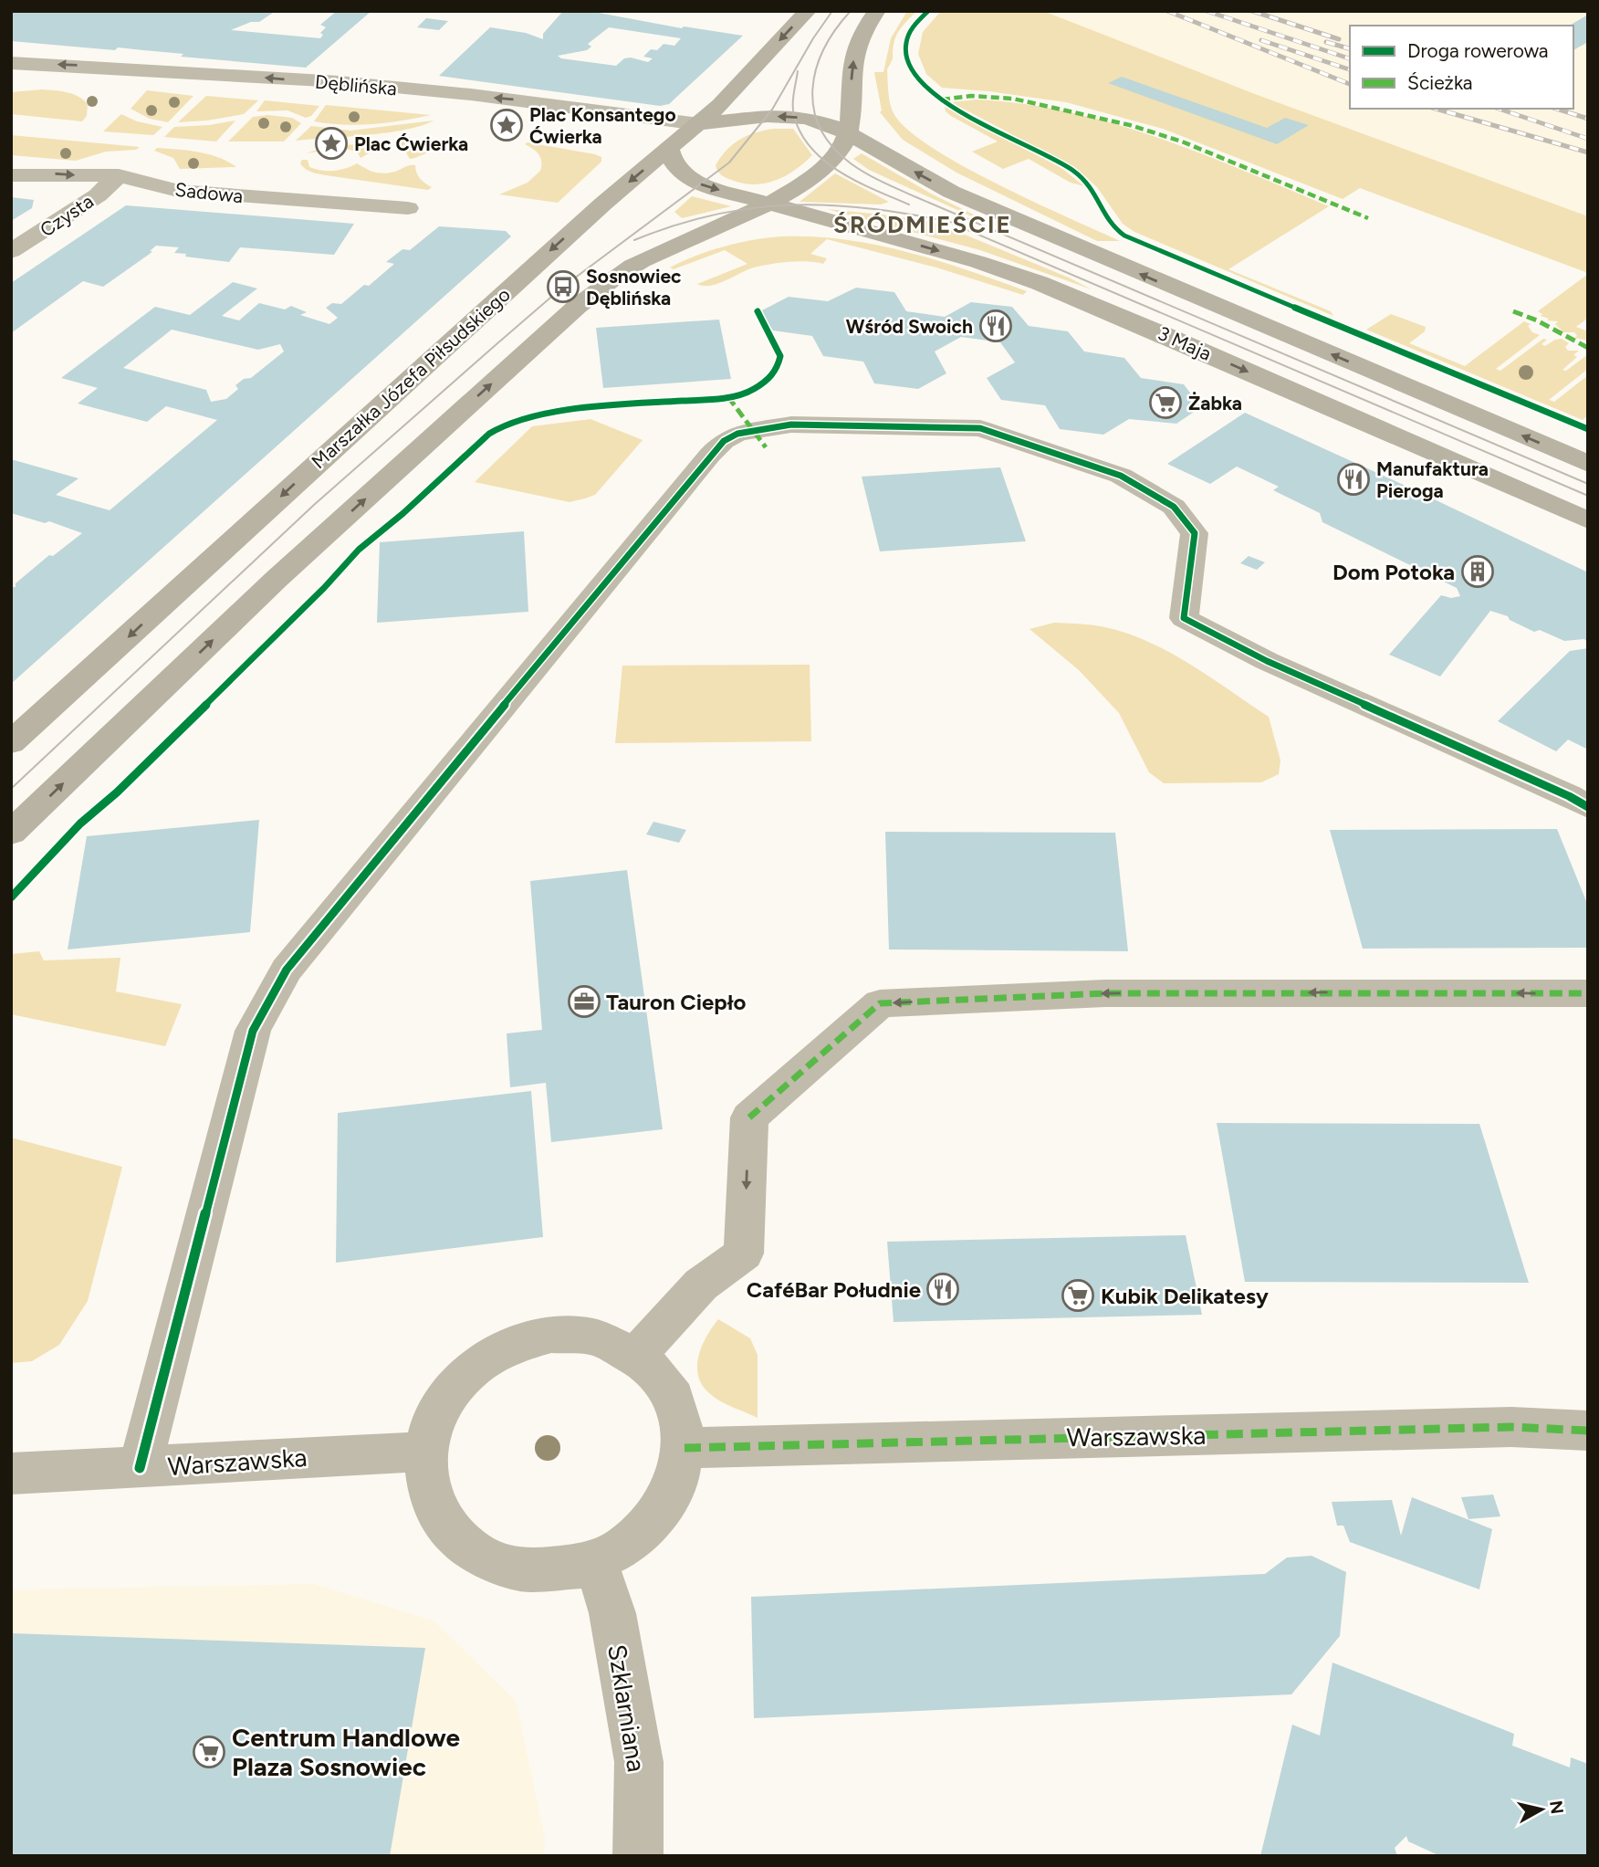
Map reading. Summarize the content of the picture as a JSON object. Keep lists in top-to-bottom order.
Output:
{
  "streets": {
    "main road": ["3 Maja", "Marszałka Józefa Piłsudskiego"],
    "street": [
      "Dęblińska",
      "Sadowa",
      "Czysta",
      "Warszawska",
      "Szklarniana"
    ]
  },
  "crossings": [
    ["Dęblińska", "Marszałka Józefa Piłsudskiego"],
    ["Sadowa", "Czysta"],
    ["3 Maja", "Marszałka Józefa Piłsudskiego"]
  ],
  "one_way": ["Dęblińska"],
  "districts": ["ŚRÓDMIEŚCIE"],
  "places": {
    "place": ["Plac Konsantego Ćwierka", "Plac Ćwierka"],
    "bus stop": ["Sosnowiec Dęblińska"],
    "restaurant": ["Wśród Swoich", "Manufaktura Pieroga", "CaféBar Południe"],
    "supermarket": ["Żabka", "Kubik Delikatesy", "Centrum Handlowe Plaza Sosnowiec"],
    "building": ["Dom Potoka"],
    "office": ["Tauron Ciepło"]
  },
  "legend": ["Droga rowerowa", "Ścieżka"],
  "north": "right"
}
